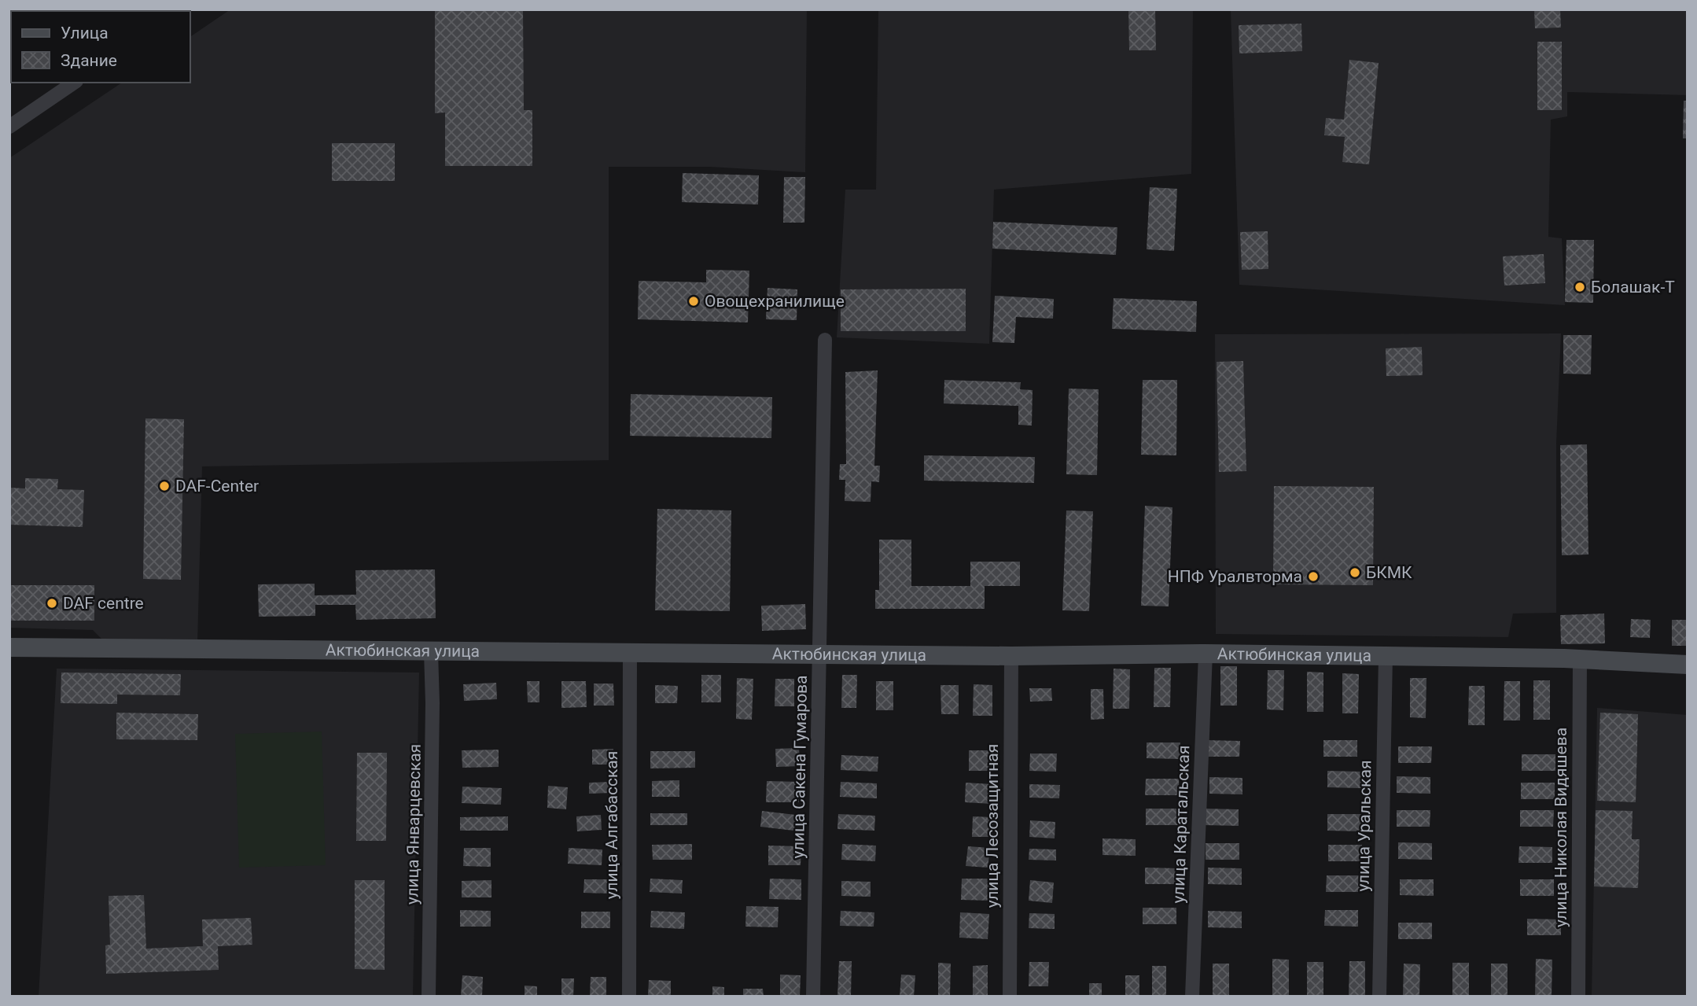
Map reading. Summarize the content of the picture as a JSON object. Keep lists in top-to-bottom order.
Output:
{
  "streets": {
    "street": [
      "Актюбинская улица",
      "улица Сакена Гумарова",
      "улица Январцевская",
      "улица Каратальская",
      "улица Алгабасская",
      "улица Лесозащитная",
      "улица Уральская",
      "улица Николая Видяшева"
    ]
  },
  "crossings": [
    ["Актюбинская улица", "улица Сакена Гумарова"],
    ["Актюбинская улица", "улица Январцевская"],
    ["Актюбинская улица", "улица Каратальская"],
    ["Актюбинская улица", "улица Алгабасская"],
    ["Актюбинская улица", "улица Лесозащитная"],
    ["Актюбинская улица", "улица Уральская"],
    ["Актюбинская улица", "улица Николая Видяшева"]
  ],
  "places": [
    "Болашак-Т",
    "Овощехранилище",
    "DAF-Center",
    "БКМК",
    "НПФ Уралвторма",
    "DAF centre"
  ],
  "legend": ["Улица", "Здание"]
}
